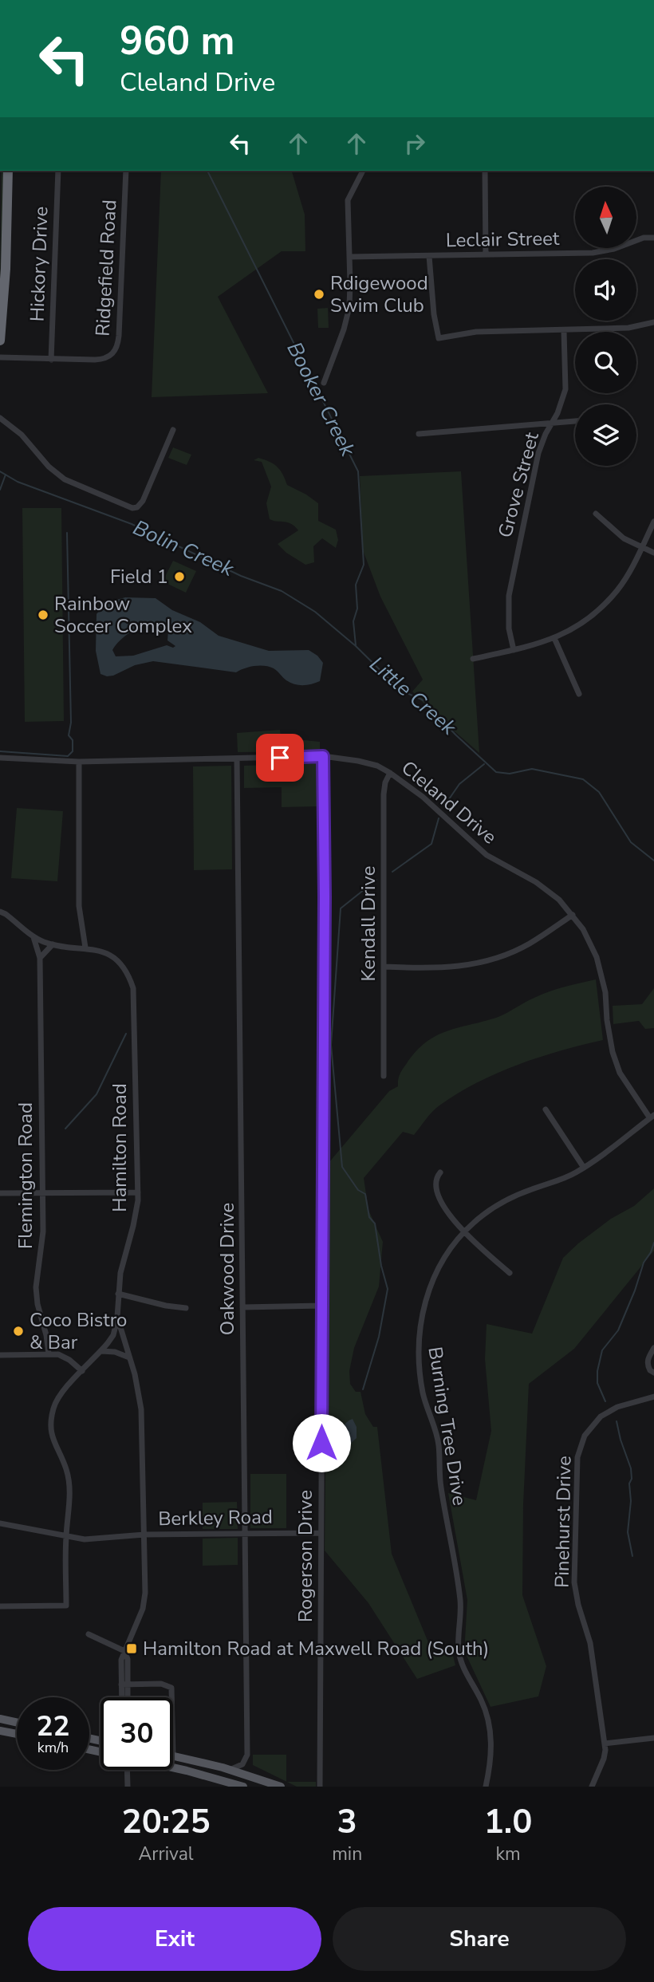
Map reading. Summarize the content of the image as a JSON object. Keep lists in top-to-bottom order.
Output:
{
  "streets": {
    "street": [
      "Leclair Street",
      "Hickory Drive",
      "Ridgefield Road",
      "Grove Street",
      "Cleland Drive",
      "Kendall Drive",
      "Hamilton Road",
      "Flemington Road",
      "Oakwood Drive",
      "Burning Tree Drive",
      "Berkley Road",
      "Pinehurst Drive",
      "Rogerson Drive"
    ]
  },
  "crossings": [
    ["Hickory Drive", "Ridgefield Road"],
    ["Cleland Drive", "Kendall Drive"],
    ["Cleland Drive", "Oakwood Drive"],
    ["Cleland Drive", "Burning Tree Drive"],
    ["Cleland Drive", "Rogerson Drive"],
    ["Hamilton Road", "Berkley Road"],
    ["Oakwood Drive", "Berkley Road"],
    ["Berkley Road", "Rogerson Drive"]
  ],
  "water": ["Booker Creek", "Bolin Creek", "Little Creek"],
  "places": {
    "other": [
      "Rdigewood Swim Club",
      "Field 1",
      "Rainbow Soccer Complex",
      "Coco Bistro & Bar"
    ],
    "transit": ["Hamilton Road at Maxwell Road (South)"]
  },
  "north": "top",
  "page": {
    "turn": ["960 m", "Cleland Drive"],
    "speed": "22 km/h",
    "limit": "30",
    "eta": [
      "20:25",
      "Arrival",
      "3",
      "min",
      "1.0",
      "km"
    ],
    "buttons": ["Exit", "Share"]
  }
}
